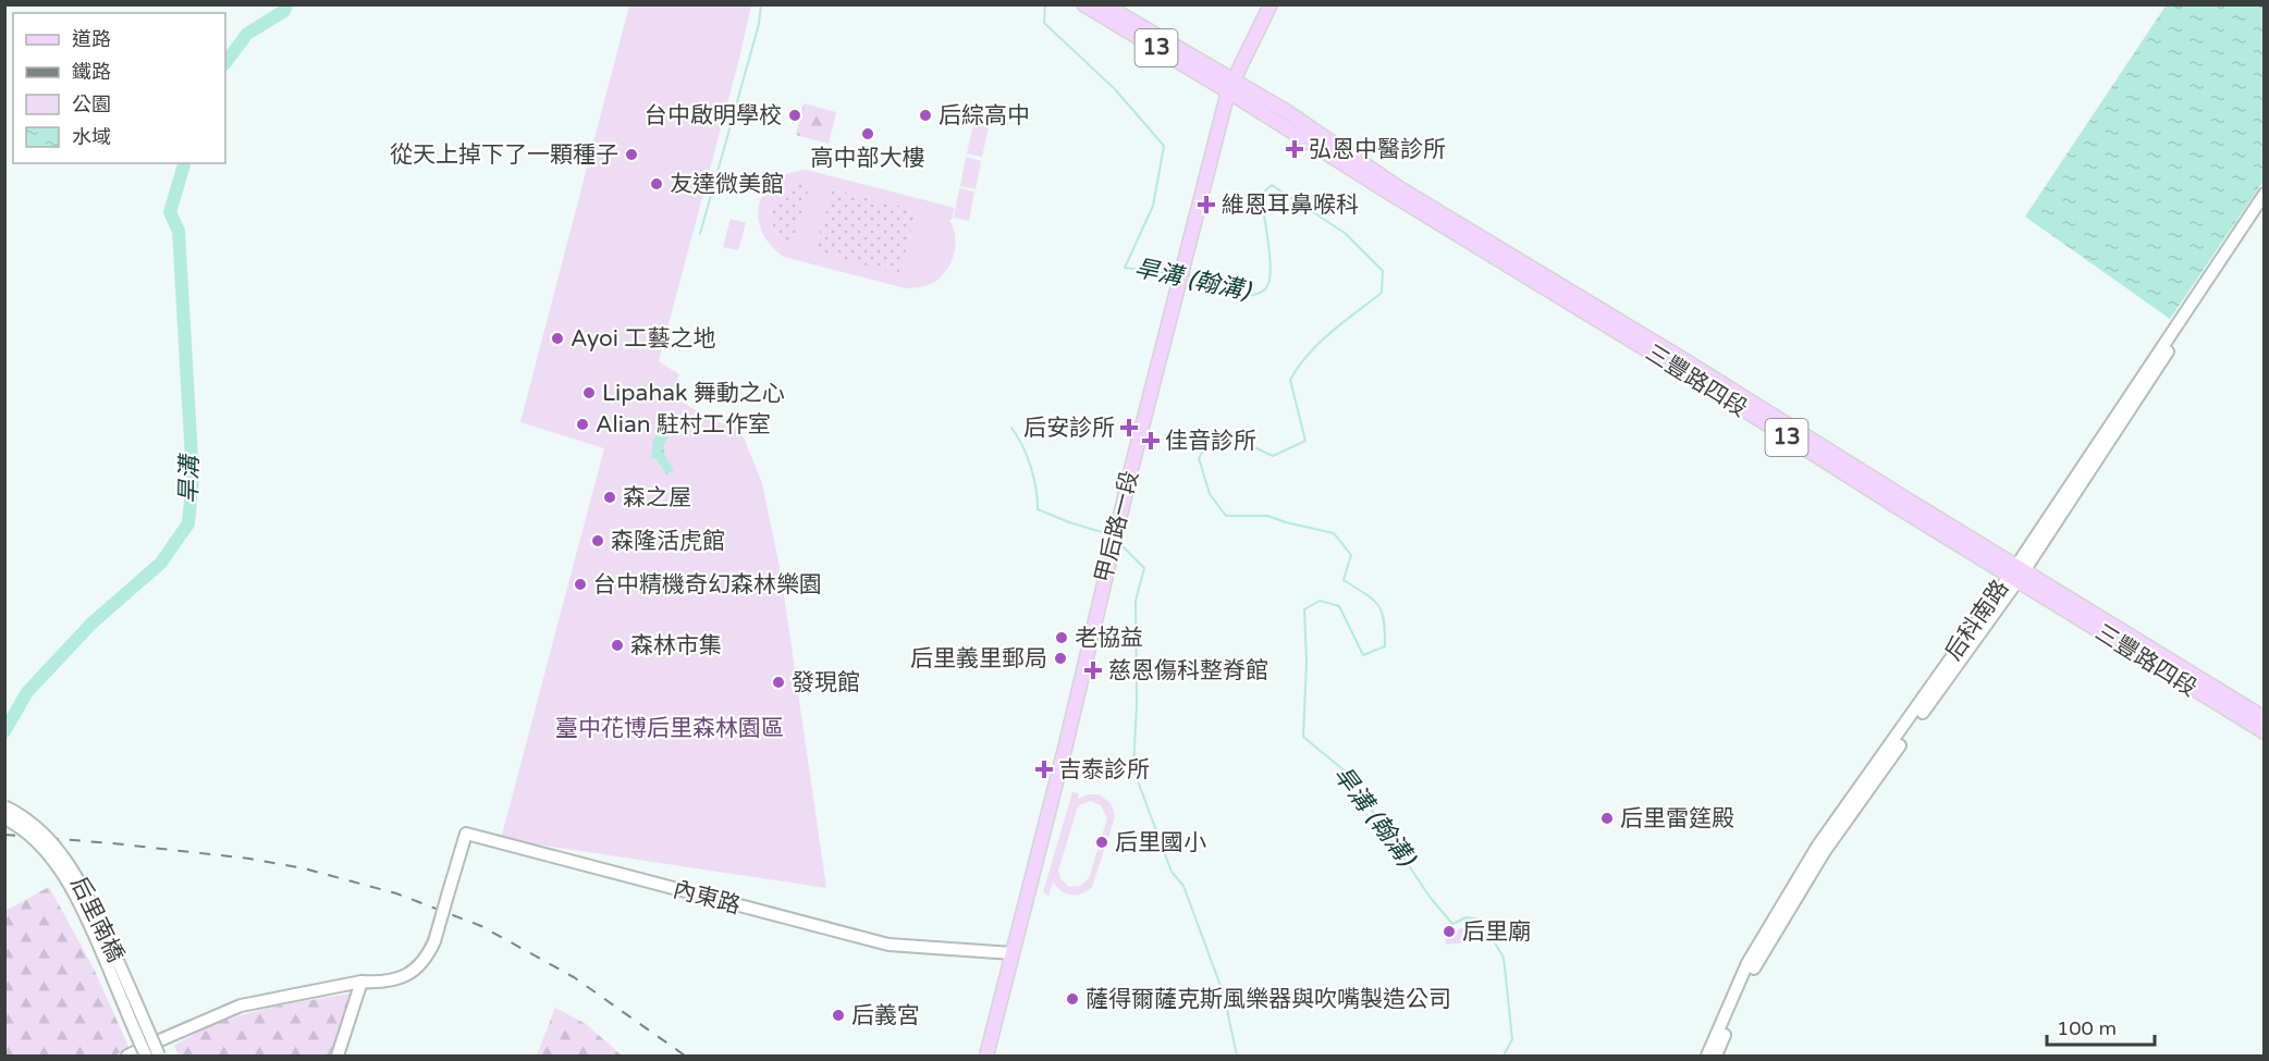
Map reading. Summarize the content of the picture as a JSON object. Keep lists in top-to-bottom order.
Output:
{
  "streets": {
    "main road": ["13", "三豐路四段", "甲后路一段"],
    "street": ["后科南路", "內東路", "后里南橋"]
  },
  "crossings": [
    ["13", "三豐路四段"],
    ["13", "甲后路一段"],
    ["三豐路四段", "甲后路一段"],
    ["三豐路四段", "后科南路"],
    ["甲后路一段", "內東路"]
  ],
  "water": ["旱溝 (翰溝)", "旱溝"],
  "parks": ["臺中花博后里森林園區"],
  "places": {
    "other": [
      "台中啟明學校",
      "后綜高中",
      "高中部大樓",
      "從天上掉下了一顆種子",
      "友達微美館",
      "Ayoi 工藝之地",
      "Lipahak 舞動之心",
      "Alian 駐村工作室",
      "森之屋",
      "森隆活虎館",
      "台中精機奇幻森林樂園",
      "老協益",
      "森林市集",
      "后里義里郵局",
      "發現館",
      "后里雷筳殿",
      "后里國小",
      "后里廟",
      "薩得爾薩克斯風樂器與吹嘴製造公司",
      "后義宮"
    ],
    "health": [
      "弘恩中醫診所",
      "維恩耳鼻喉科",
      "后安診所",
      "佳音診所",
      "慈恩傷科整脊館",
      "吉泰診所"
    ]
  },
  "legend": [
    "道路",
    "鐵路",
    "公園",
    "水域"
  ],
  "scale_bar": "100 m"
}
